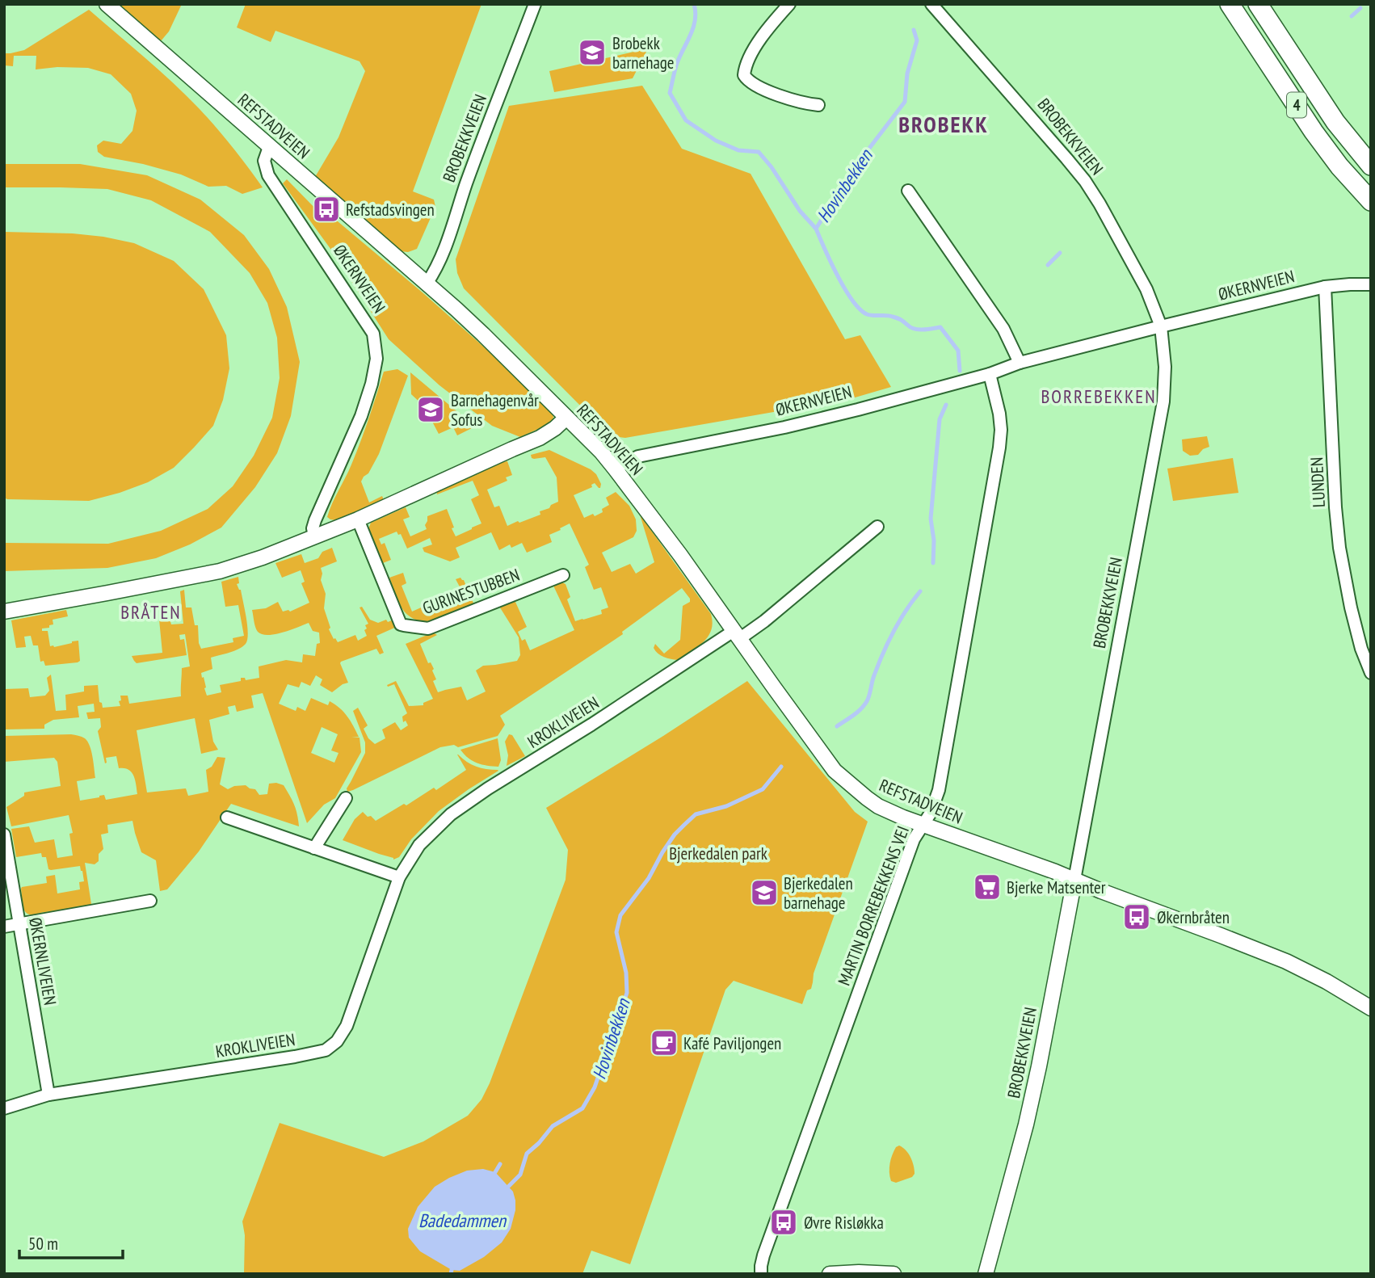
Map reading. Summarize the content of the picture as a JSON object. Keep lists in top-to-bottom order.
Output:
{
  "streets": {
    "highway": ["4"],
    "street": [
      "REFSTADVEIEN",
      "BROBEKKVEIEN",
      "ØKERNVEIEN",
      "LUNDEN",
      "GURINESTUBBEN",
      "KROKLIVEIEN",
      "MARTIN BORREBEKKENS VEI",
      "ØKERNLIVEIEN"
    ]
  },
  "crossings": [
    ["REFSTADVEIEN", "BROBEKKVEIEN"],
    ["REFSTADVEIEN", "ØKERNVEIEN"],
    ["REFSTADVEIEN", "KROKLIVEIEN"],
    ["REFSTADVEIEN", "MARTIN BORREBEKKENS VEI"],
    ["BROBEKKVEIEN", "ØKERNVEIEN"],
    ["ØKERNVEIEN", "LUNDEN"],
    ["ØKERNVEIEN", "MARTIN BORREBEKKENS VEI"],
    ["KROKLIVEIEN", "ØKERNLIVEIEN"]
  ],
  "districts": ["BROBEKK", "BORREBEKKEN", "BRÅTEN"],
  "water": ["Hovinbekken", "Badedammen"],
  "parks": ["Bjerkedalen park"],
  "places": {
    "school or university": ["Brobekk barnehage", "Barnehagenvår Sofus", "Bjerkedalen barnehage"],
    "bus stop": ["Refstadsvingen", "Økernbråten", "Øvre Risløkka"],
    "supermarket": ["Bjerke Matsenter"],
    "cafe": ["Kafé Paviljongen"]
  },
  "scale_bar": "50 m"
}
